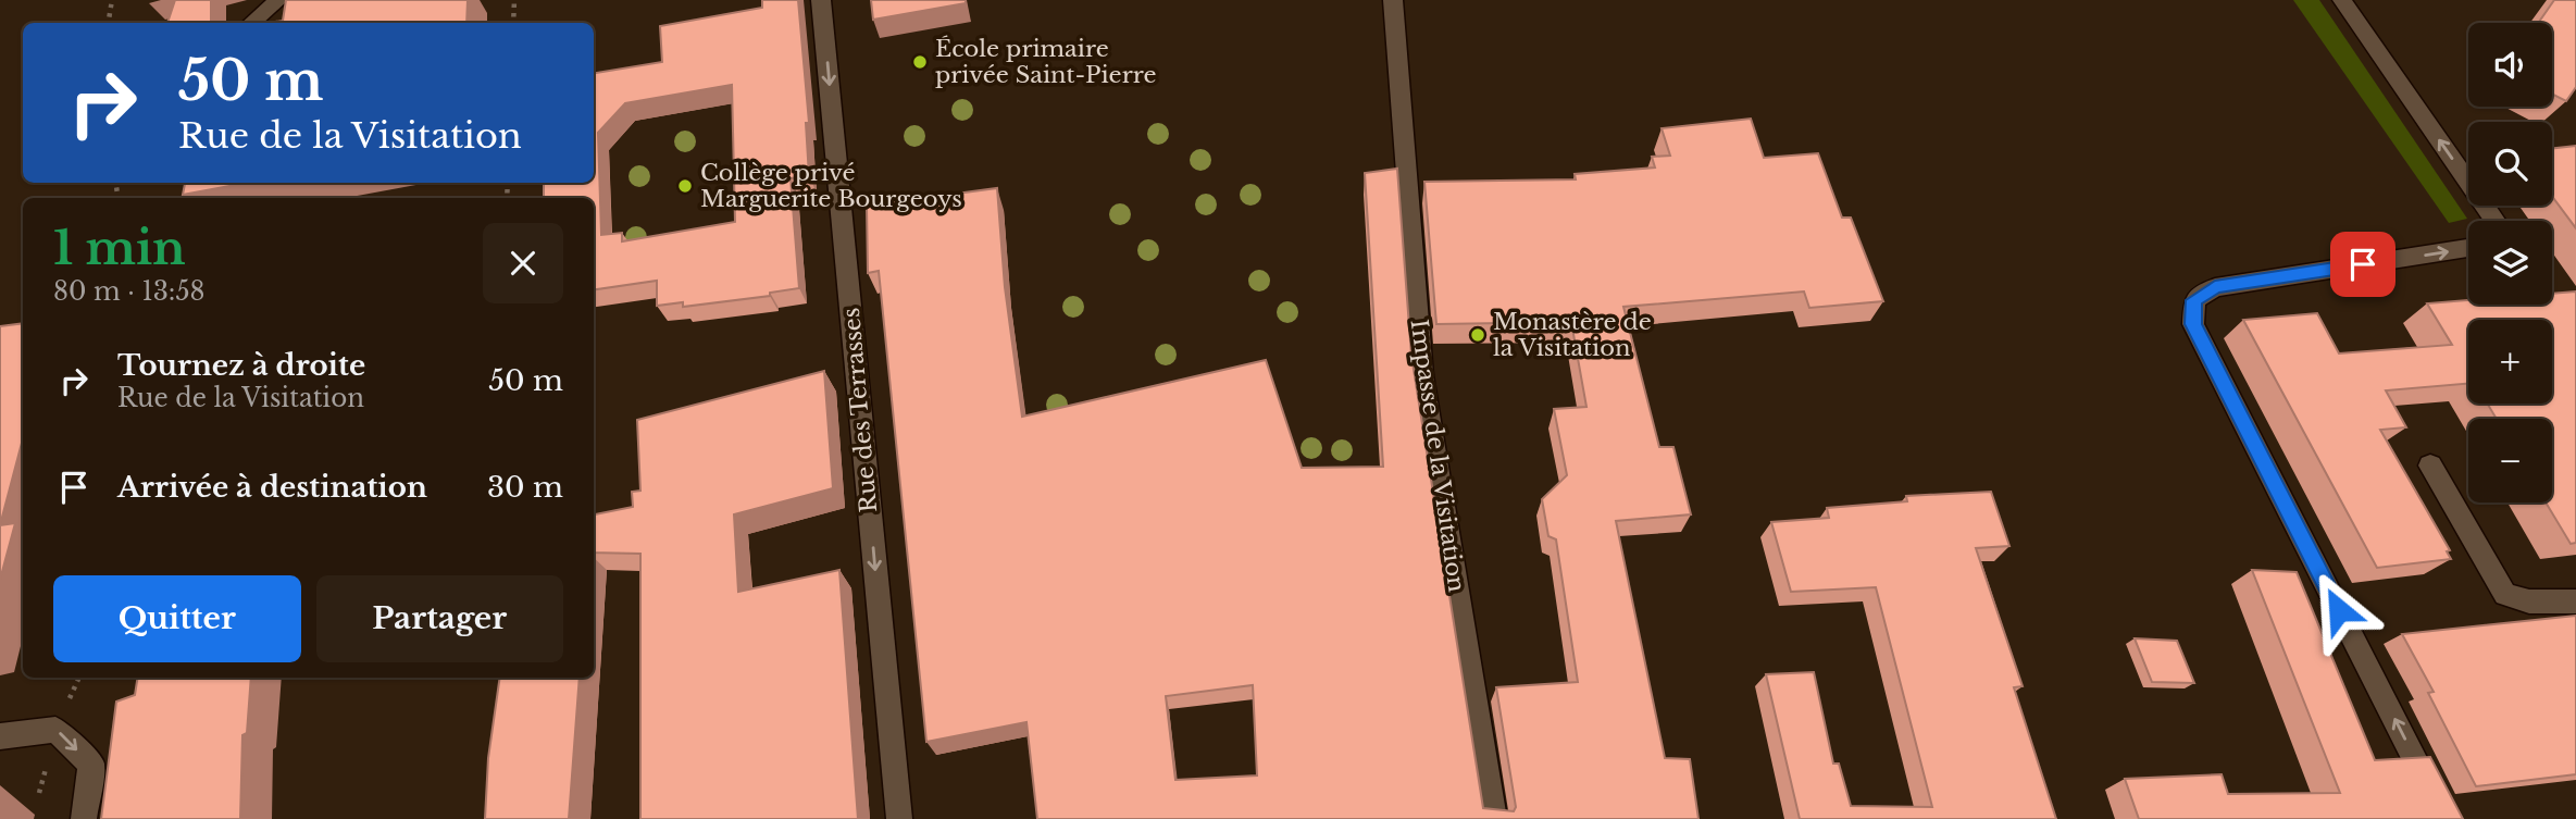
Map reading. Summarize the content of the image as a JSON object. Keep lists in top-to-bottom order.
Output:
{
  "streets": {
    "street": ["Rue des Terrasses", "Impasse de la Visitation"]
  },
  "one_way": ["Rue des Terrasses"],
  "places": ["École primaire privée Saint-Pierre", "Collège privé Marguerite Bourgeoys", "Monastère de la Visitation"],
  "page": {
    "map_buttons": ["+", "−"],
    "turn": ["50 m", "Rue de la Visitation"],
    "heading": ["1 min", "80 m · 13:58"],
    "list": [
      {
        "name": "Tournez à droite",
        "note": "Rue de la Visitation",
        "value": "50 m"
      },
      {
        "name": "Arrivée à destination",
        "value": "30 m"
      }
    ],
    "buttons": ["Quitter", "Partager"]
  }
}
